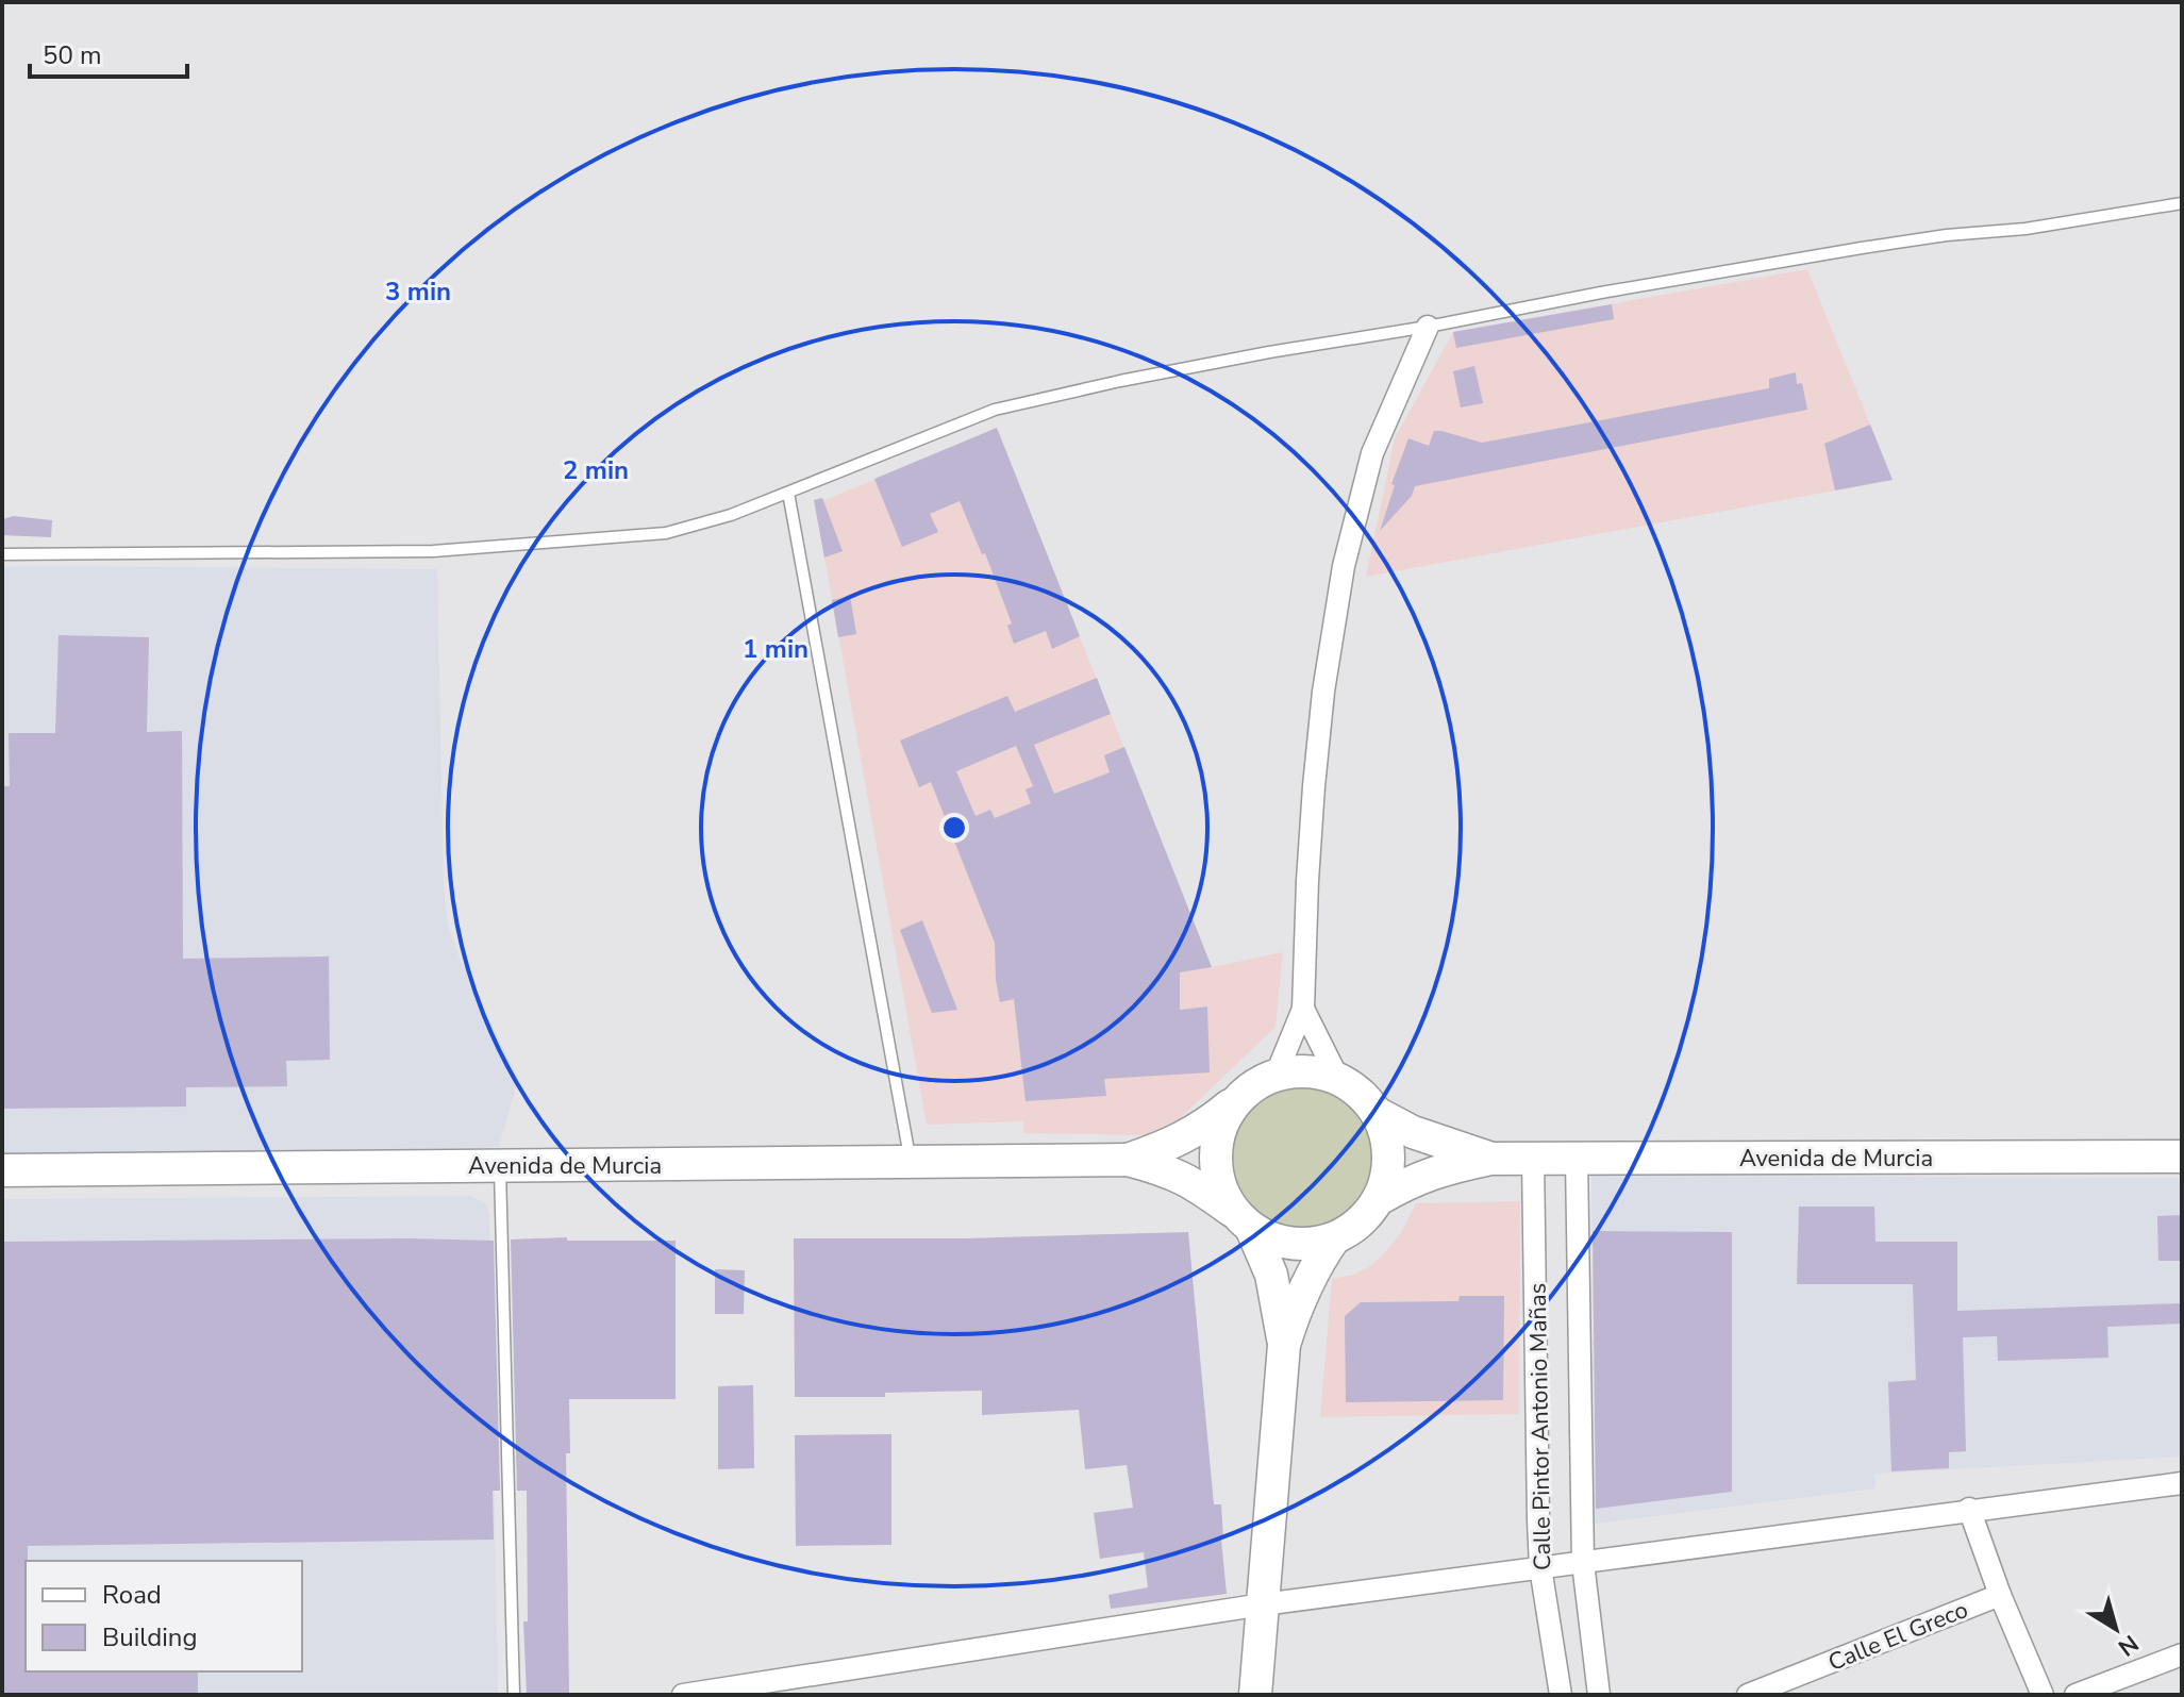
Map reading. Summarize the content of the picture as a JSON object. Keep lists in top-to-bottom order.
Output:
{
  "streets": {
    "main road": ["Avenida de Murcia"],
    "street": ["Calle Pintor Antonio Mañas", "Calle El Greco"]
  },
  "crossings": [
    ["Avenida de Murcia", "Calle Pintor Antonio Mañas"]
  ],
  "legend": ["Road", "Building"],
  "scale_bar": "50 m",
  "north": "bottom right",
  "rings": ["3 min", "2 min", "1 min"]
}
